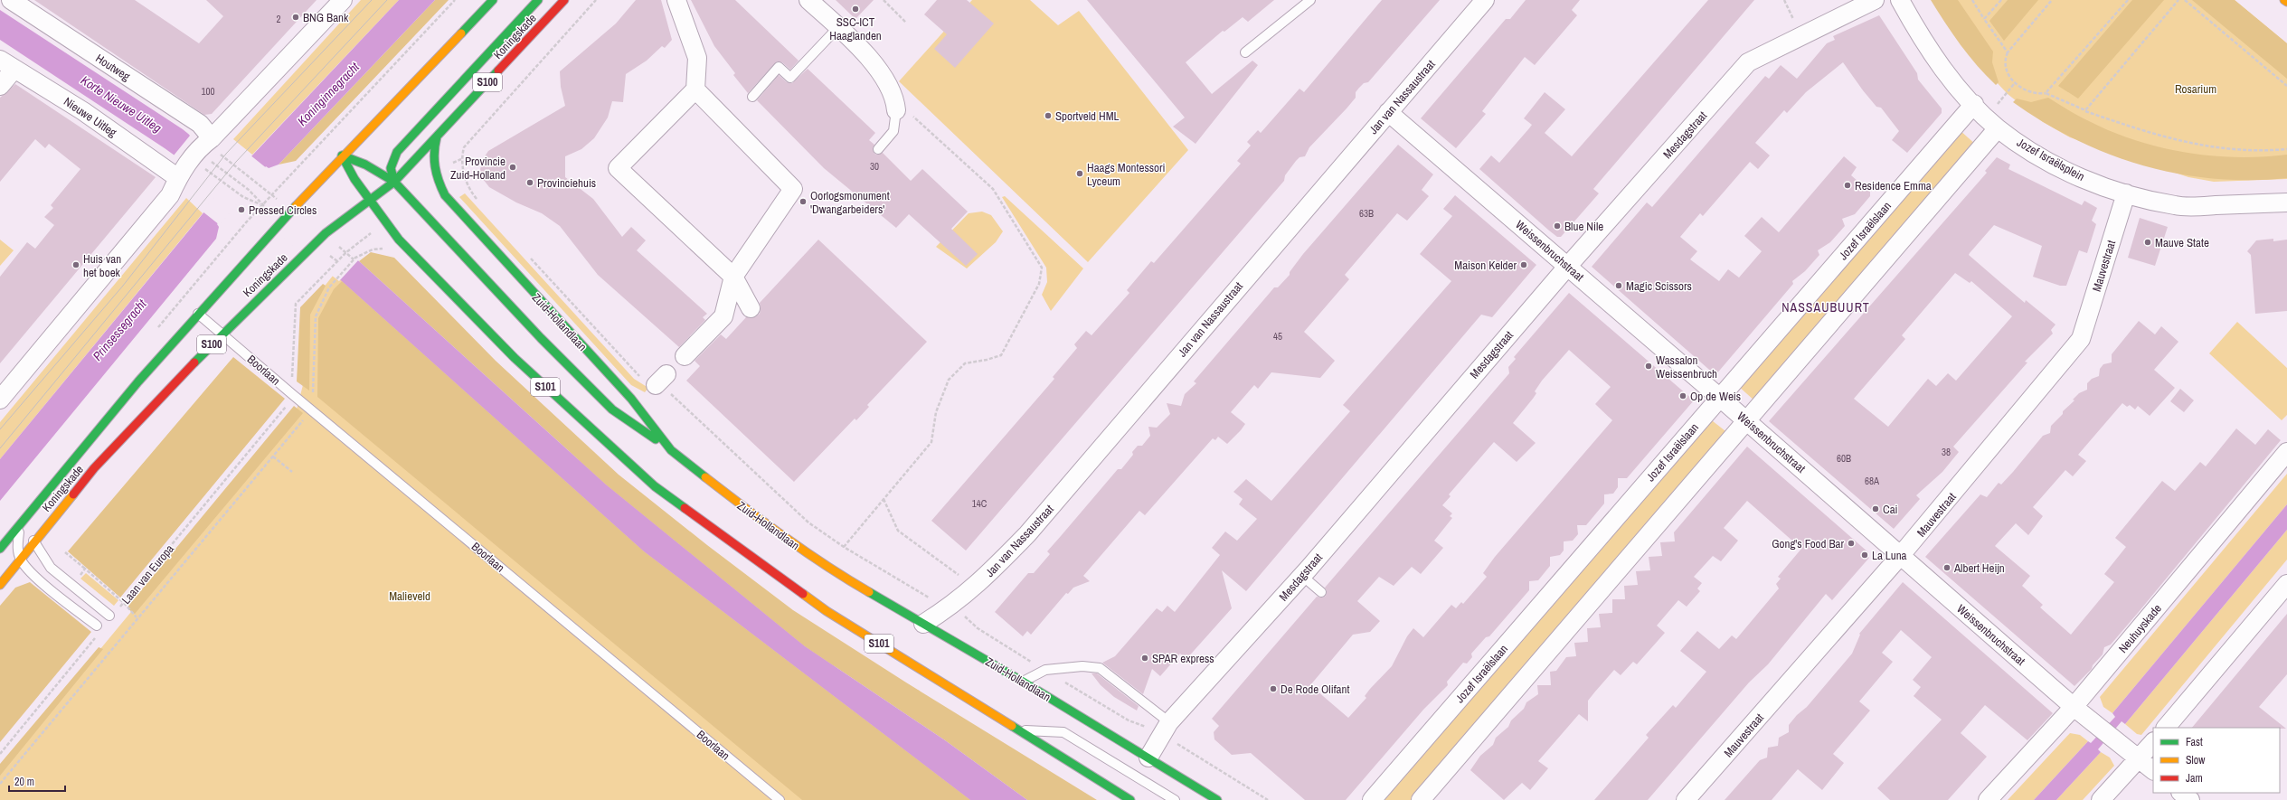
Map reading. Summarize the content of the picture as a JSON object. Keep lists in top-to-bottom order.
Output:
{
  "streets": {
    "main road": [
      "Koningskade",
      "S100",
      "Zuid-Hollandlaan",
      "S101"
    ],
    "street": [
      "Houtweg",
      "Jan van Nassaustraat",
      "Nieuwe Uitleg",
      "Mesdagstraat",
      "Jozef Israëlsplein",
      "Jozef Israëlslaan",
      "Weissenbruchstraat",
      "Mauvestraat",
      "Neuhuyskade"
    ],
    "lane": ["Boorlaan"],
    "path": ["Laan van Europa"]
  },
  "crossings": [
    ["Koningskade", "Zuid-Hollandlaan"],
    ["Koningskade", "Boorlaan"],
    ["Koningskade", "S101"],
    ["Houtweg", "Nieuwe Uitleg"],
    ["Jan van Nassaustraat", "Weissenbruchstraat"],
    ["Jan van Nassaustraat", "Zuid-Hollandlaan"],
    ["Mesdagstraat", "Weissenbruchstraat"],
    ["Mesdagstraat", "Zuid-Hollandlaan"],
    ["Jozef Israëlsplein", "Jozef Israëlslaan"],
    ["Jozef Israëlsplein", "Mauvestraat"],
    ["Jozef Israëlslaan", "Weissenbruchstraat"],
    ["Weissenbruchstraat", "Mauvestraat"],
    ["Weissenbruchstraat", "Neuhuyskade"],
    ["Zuid-Hollandlaan", "S101"],
    ["Boorlaan", "Laan van Europa"]
  ],
  "districts": ["NASSAUBUURT"],
  "water": ["Koninginnegracht", "Korte Nieuwe Uitleg", "Prinsessegracht"],
  "parks": ["Rosarium", "Malieveld"],
  "places": [
    "SSC-ICT Haaglanden",
    "BNG Bank",
    "Sportveld HML",
    "Provincie Zuid-Holland",
    "Haags Montessori Lyceum",
    "Provinciehuis",
    "Residence Emma",
    "Oorlogsmonument 'Dwangarbeiders'",
    "Pressed Circles",
    "Blue Nile",
    "Mauve State",
    "Huis van het boek",
    "Maison Kelder",
    "Magic Scissors",
    "Wassalon Weissenbruch",
    "Op de Weis",
    "Cai",
    "Gong's Food Bar",
    "La Luna",
    "Albert Heijn",
    "SPAR express",
    "De Rode Olifant"
  ],
  "house_numbers": [
    "2",
    "100",
    "30",
    "63B",
    "45",
    "38",
    "60B",
    "68A",
    "14C"
  ],
  "legend": ["Fast", "Slow", "Jam"],
  "scale_bar": "20 m"
}
